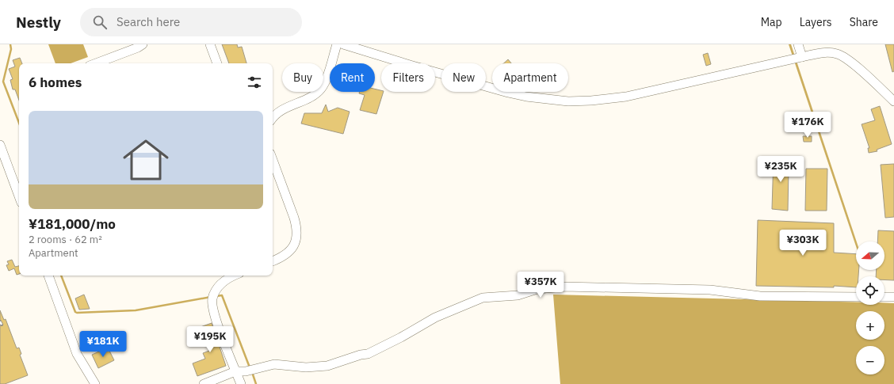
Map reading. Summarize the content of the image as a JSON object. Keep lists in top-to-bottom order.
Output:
{
  "north": "left",
  "page": {
    "header": "Nestly",
    "search": "Search here",
    "nav": ["Map", "Layers", "Share"],
    "chip": [
      "Buy",
      "Rent",
      "Filters",
      "New",
      "Apartment"
    ],
    "heading": "6 homes",
    "list": [
      {
        "name": "¥181,000/mo",
        "note": "2 rooms · 62 m² · Apartment"
      }
    ],
    "price": [
      "¥176K",
      "¥235K",
      "¥303K",
      "¥357K",
      "¥195K",
      "¥181K"
    ],
    "map_buttons": ["+", "−"]
  }
}
